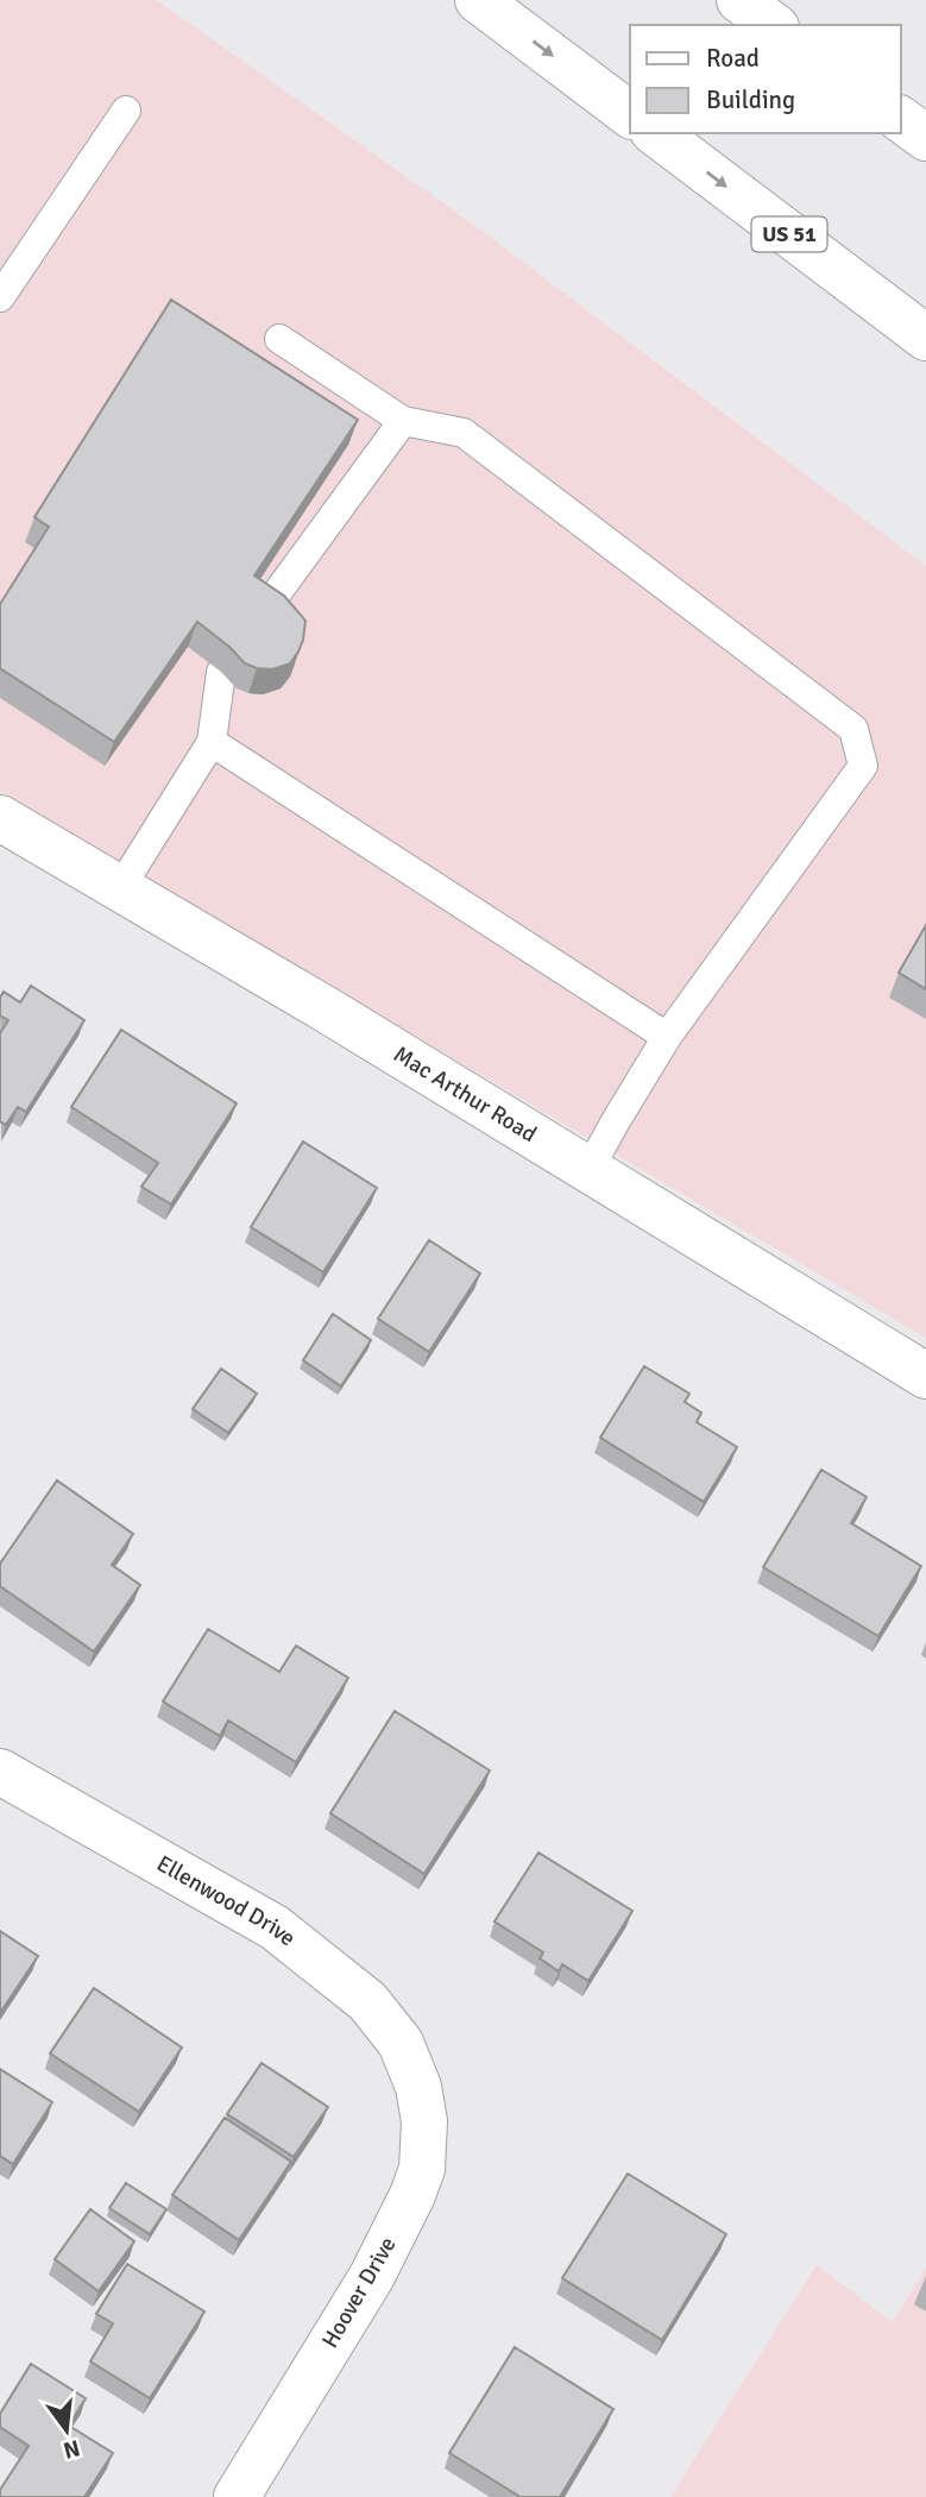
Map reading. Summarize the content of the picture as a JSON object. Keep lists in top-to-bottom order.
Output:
{
  "streets": {
    "street": [
      "US 51",
      "Mac Arthur Road",
      "Ellenwood Drive",
      "Hoover Drive"
    ]
  },
  "crossings": [
    ["Ellenwood Drive", "Hoover Drive"]
  ],
  "legend": ["Road", "Building"],
  "north": "bottom"
}
